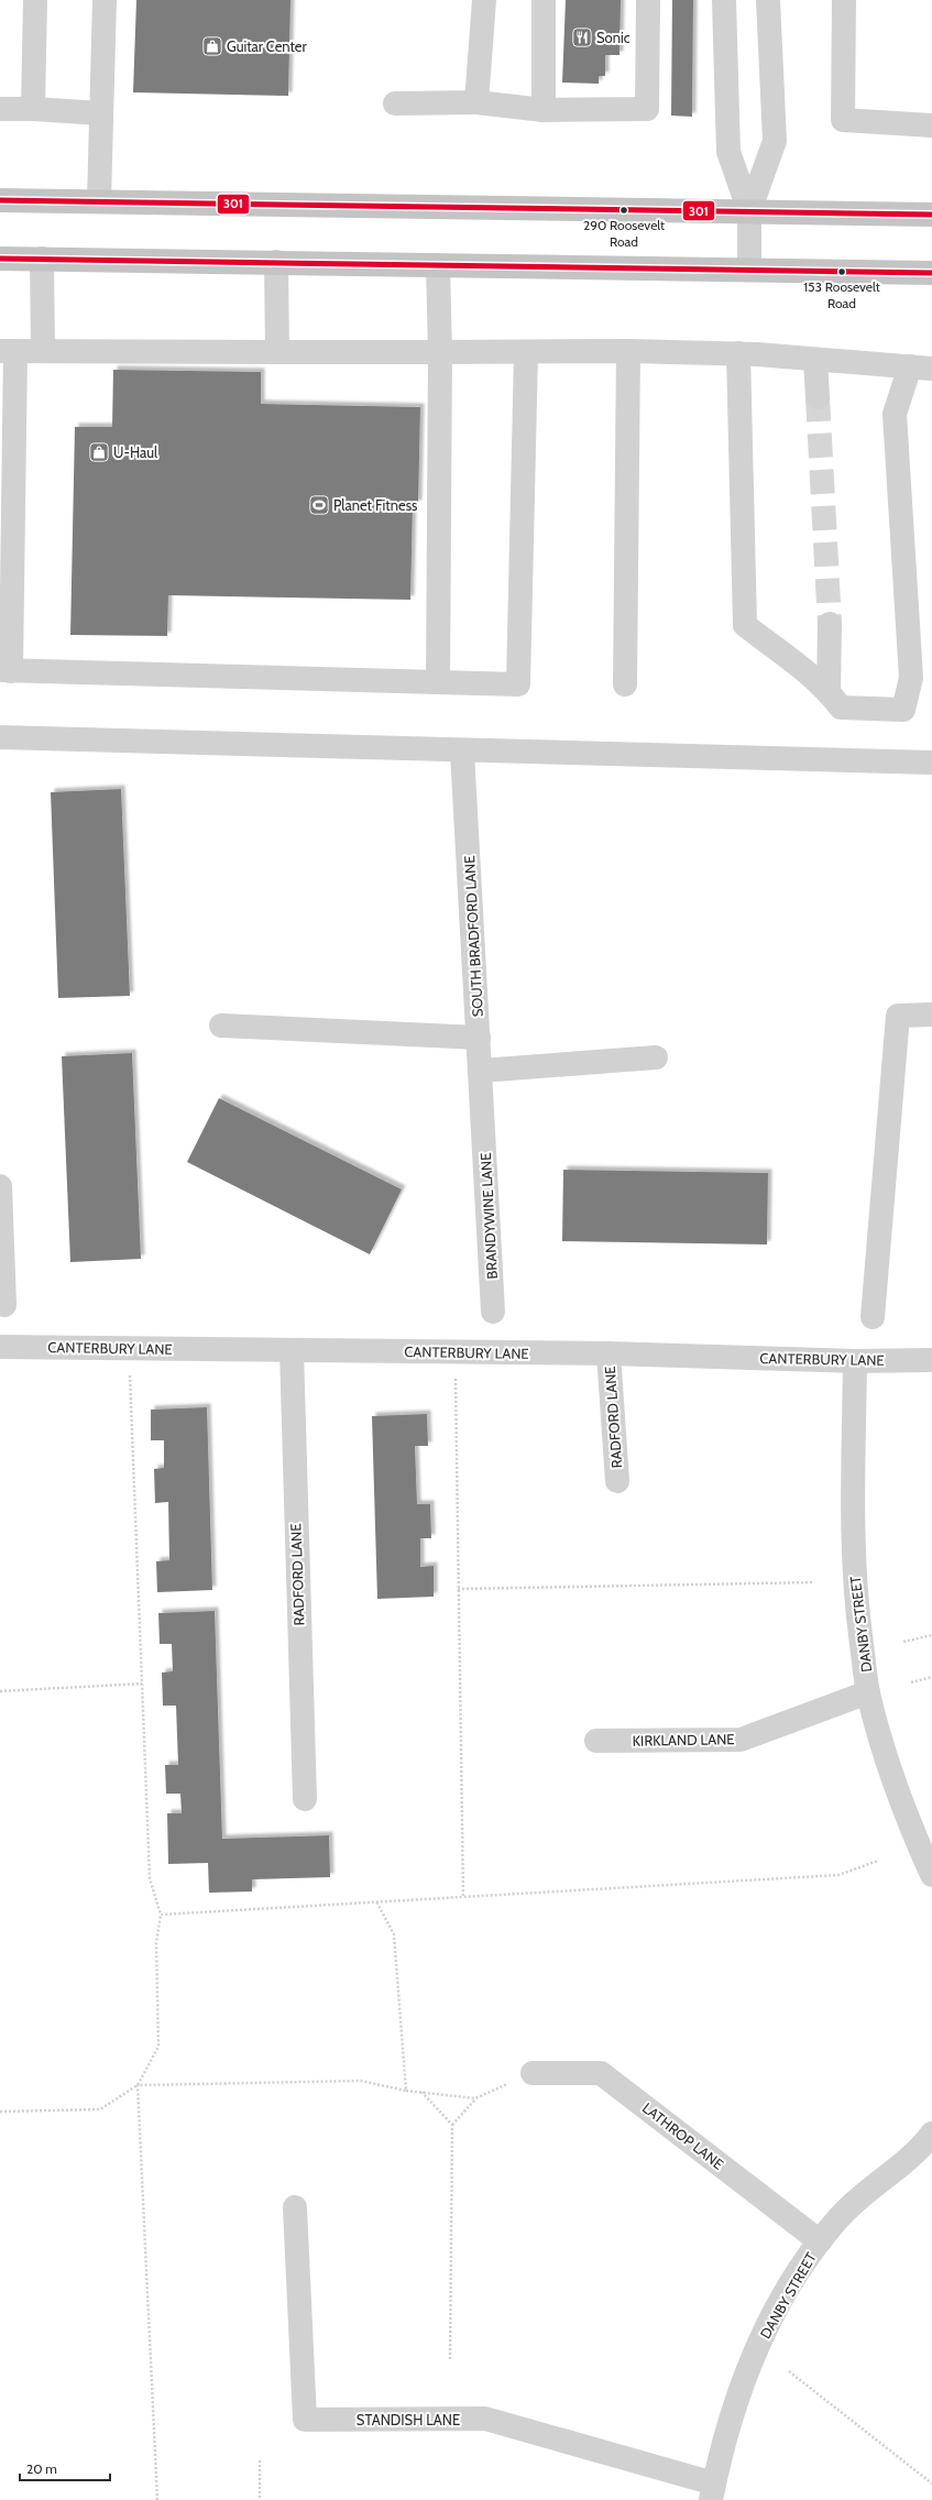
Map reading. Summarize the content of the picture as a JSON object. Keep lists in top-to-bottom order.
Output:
{
  "streets": {
    "street": [
      "SOUTH BRADFORD LANE",
      "BRANDYWINE LANE",
      "CANTERBURY LANE",
      "RADFORD LANE",
      "DANBY STREET",
      "KIRKLAND LANE",
      "LATHROP LANE",
      "STANDISH LANE"
    ]
  },
  "crossings": [
    ["SOUTH BRADFORD LANE", "BRANDYWINE LANE"],
    ["CANTERBURY LANE", "RADFORD LANE"],
    ["CANTERBURY LANE", "DANBY STREET"],
    ["DANBY STREET", "KIRKLAND LANE"],
    ["DANBY STREET", "LATHROP LANE"],
    ["DANBY STREET", "STANDISH LANE"]
  ],
  "places": {
    "restaurant": ["Sonic"],
    "shop": ["Guitar Center", "U-Haul"],
    "other": ["290 Roosevelt Road", "153 Roosevelt Road"],
    "sports": ["Planet Fitness"]
  },
  "lines": ["transit line 301"],
  "scale_bar": "20 m"
}
